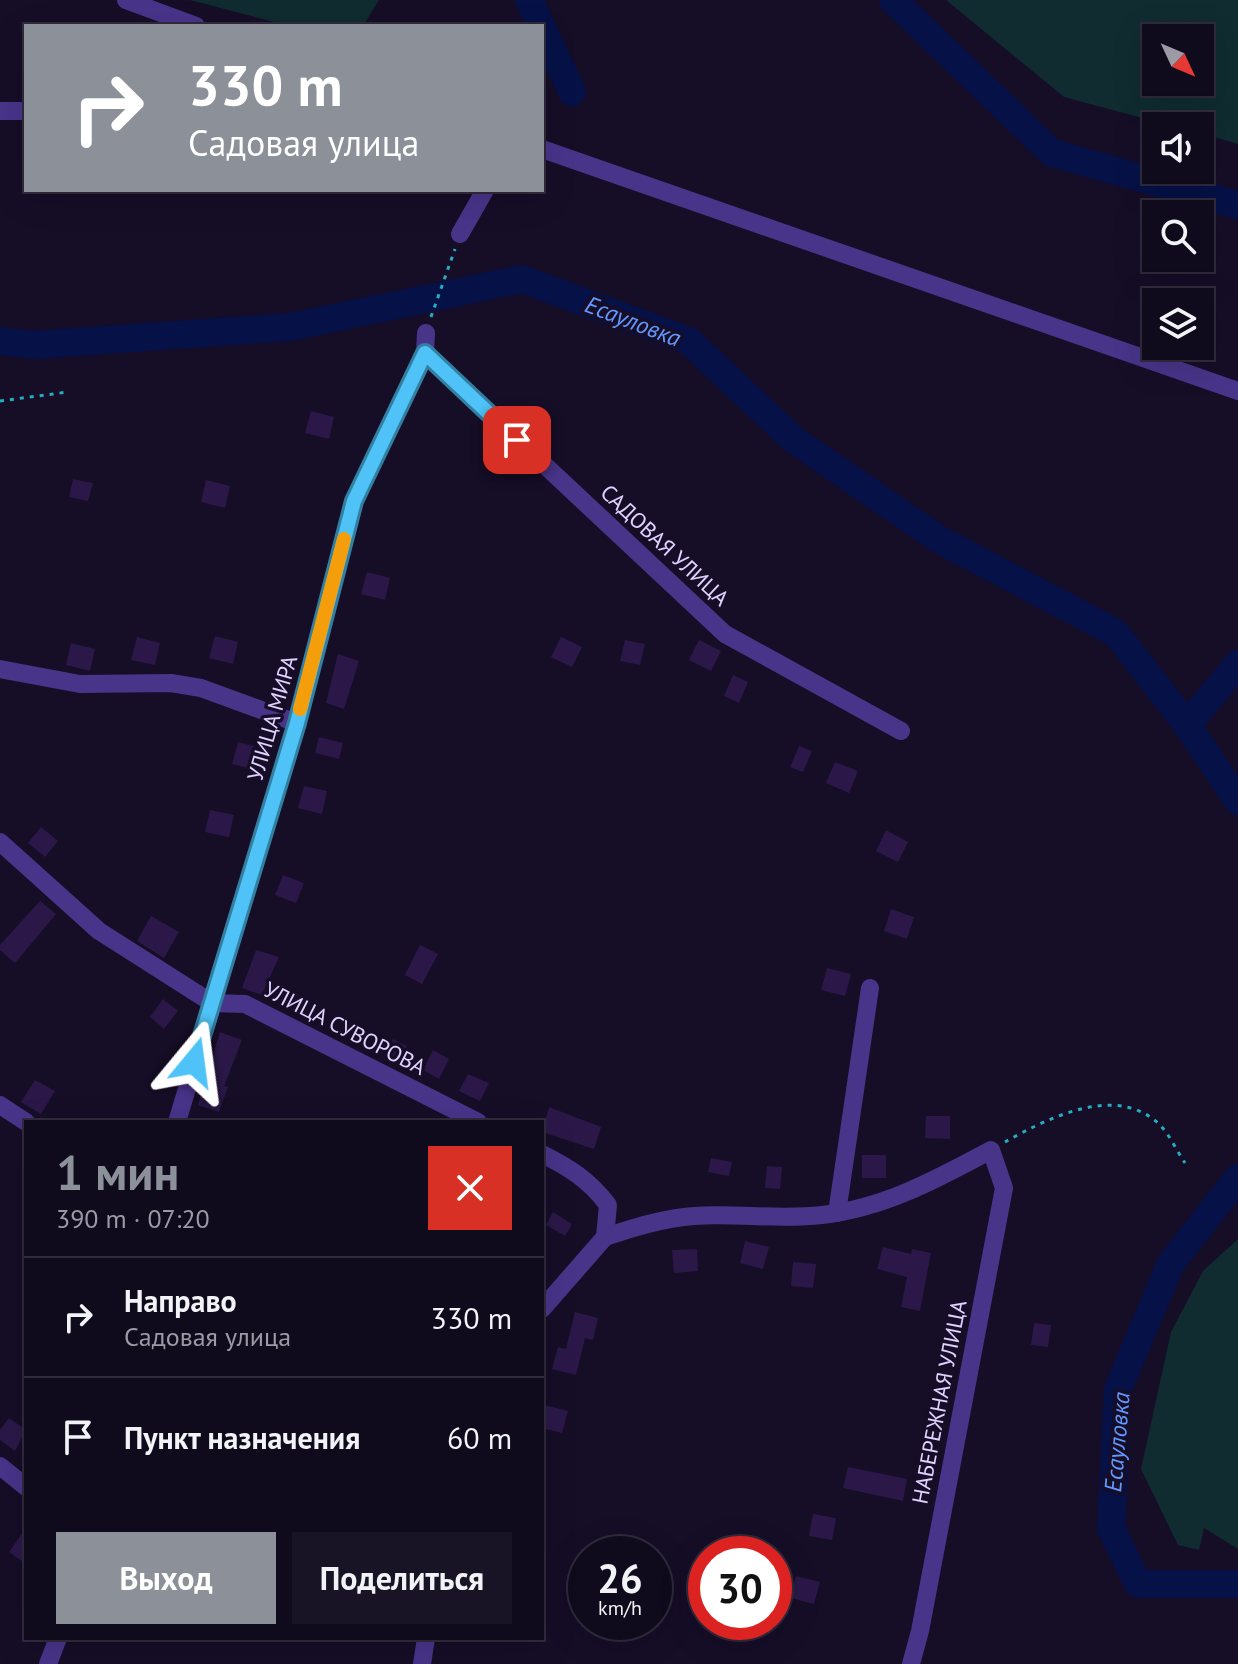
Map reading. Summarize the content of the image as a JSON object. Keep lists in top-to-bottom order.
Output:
{
  "streets": {
    "street": [
      "САДОВАЯ УЛИЦА",
      "УЛИЦА МИРА",
      "УЛИЦА СУВОРОВА",
      "НАБЕРЕЖНАЯ УЛИЦА"
    ]
  },
  "crossings": [
    ["САДОВАЯ УЛИЦА", "УЛИЦА МИРА"],
    ["УЛИЦА МИРА", "УЛИЦА СУВОРОВА"]
  ],
  "water": ["Есауловка"],
  "north": "bottom right",
  "page": {
    "turn": ["330 m", "Садовая улица"],
    "heading": ["1 мин", "390 m · 07:20"],
    "list": [
      {
        "name": "Направо",
        "note": "Садовая улица",
        "value": "330 m"
      },
      {
        "name": "Пункт назначения",
        "value": "60 m"
      }
    ],
    "buttons": ["Выход", "Поделиться"],
    "speed": "26 km/h",
    "limit": "30"
  }
}
